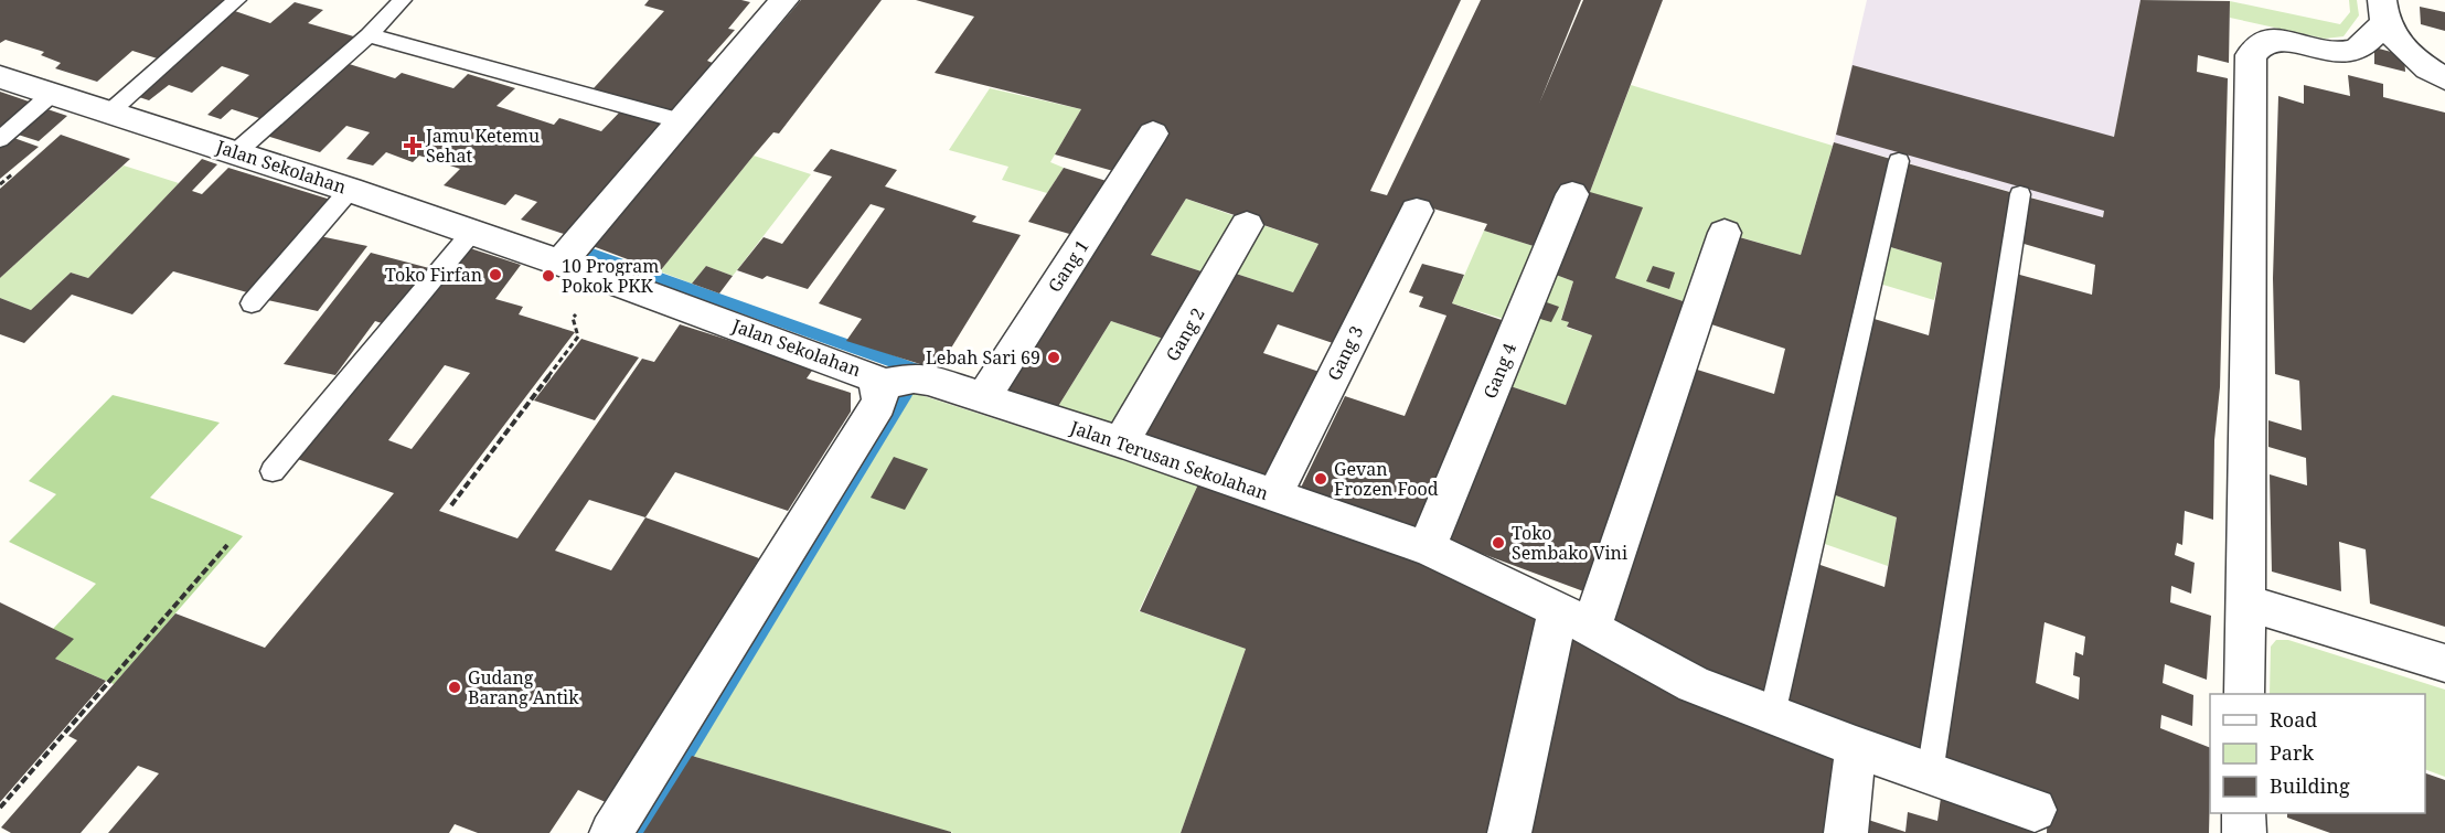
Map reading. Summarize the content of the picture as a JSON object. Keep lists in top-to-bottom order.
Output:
{
  "streets": {
    "street": [
      "Jalan Sekolahan",
      "Gang 1",
      "Gang 2",
      "Gang 3",
      "Gang 4",
      "Jalan Terusan Sekolahan"
    ]
  },
  "crossings": [
    ["Jalan Sekolahan", "Jalan Terusan Sekolahan"],
    ["Gang 1", "Jalan Terusan Sekolahan"],
    ["Gang 2", "Jalan Terusan Sekolahan"],
    ["Gang 3", "Jalan Terusan Sekolahan"],
    ["Gang 4", "Jalan Terusan Sekolahan"]
  ],
  "places": {
    "health": ["Jamu Ketemu Sehat"],
    "other": [
      "Toko Firfan",
      "10 Program Pokok PKK",
      "Lebah Sari 69",
      "Gevan Frozen Food",
      "Toko Sembako Vini",
      "Gudang Barang Antik"
    ]
  },
  "legend": ["Road", "Park", "Building"]
}
